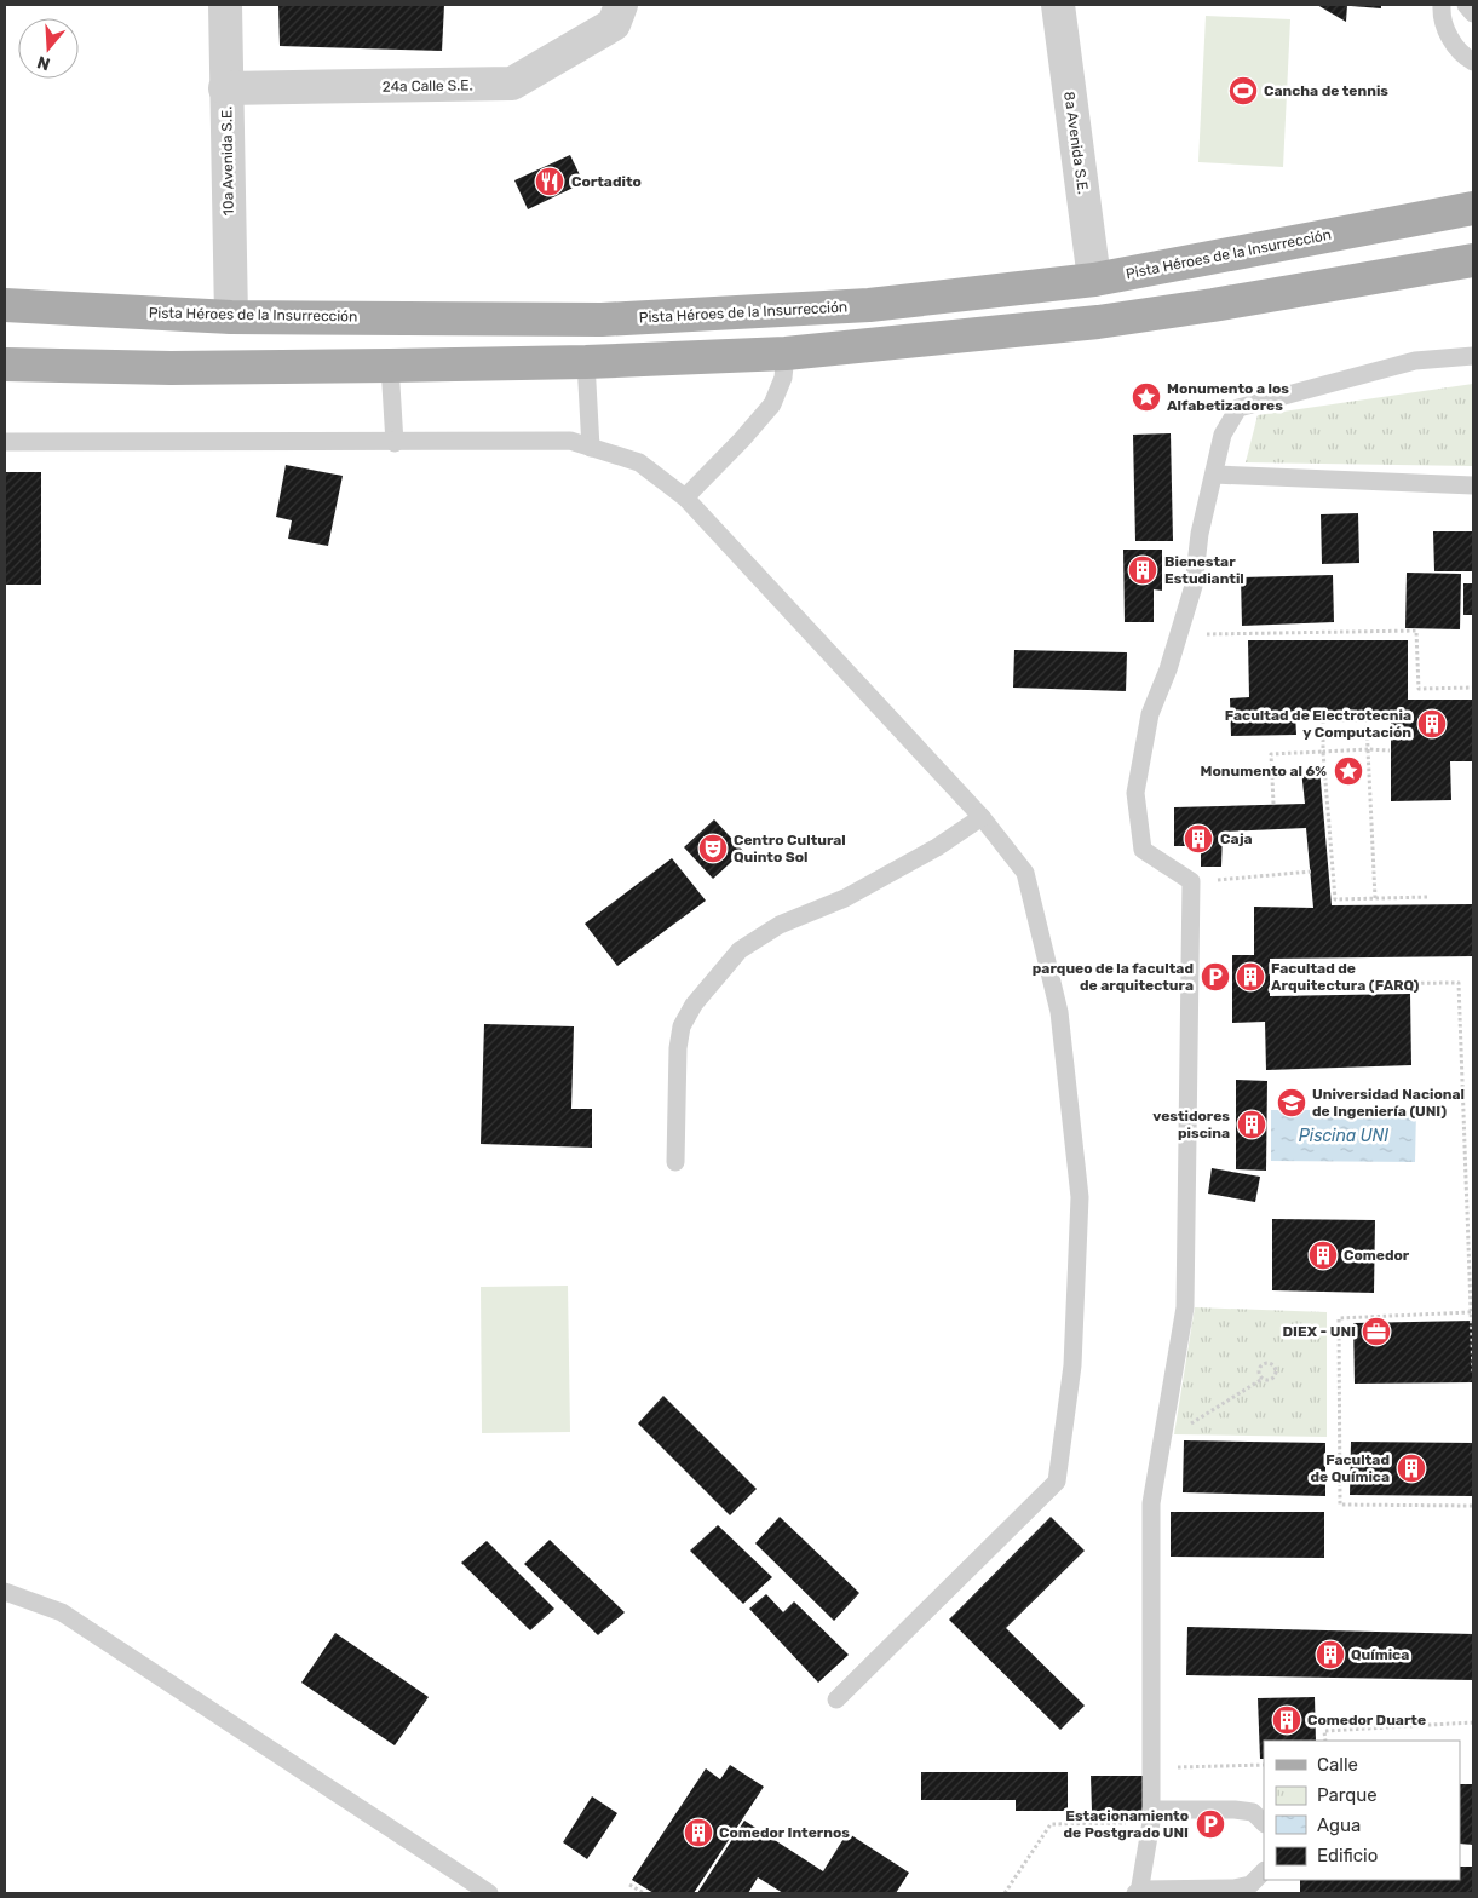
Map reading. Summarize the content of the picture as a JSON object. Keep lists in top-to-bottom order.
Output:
{
  "streets": {
    "main road": ["Pista Héroes de la Insurrección"],
    "street": ["24a Calle S.E.", "8a Avenida S.E.", "10a Avenida S.E."]
  },
  "crossings": [
    ["24a Calle S.E.", "10a Avenida S.E."],
    ["8a Avenida S.E.", "Pista Héroes de la Insurrección"],
    ["10a Avenida S.E.", "Pista Héroes de la Insurrección"]
  ],
  "water": ["Piscina UNI"],
  "places": {
    "sports": ["Cancha de tennis"],
    "restaurant": ["Cortadito"],
    "place": ["Monumento a los Alfabetizadores", "Monumento al 6%"],
    "building": [
      "Bienestar Estudiantil",
      "Facultad de Electrotecnia y Computación",
      "Caja",
      "Facultad de Arquitectura (FARQ)",
      "vestidores piscina",
      "Comedor",
      "Facultad de Química",
      "Química",
      "Comedor Duarte",
      "Comedor Internos"
    ],
    "theatre": ["Centro Cultural Quinto Sol"],
    "parking": ["parqueo de la facultad de arquitectura", "Estacionamiento de Postgrado UNI"],
    "school or university": ["Universidad Nacional de Ingeniería (UNI)"],
    "office": ["DIEX - UNI"]
  },
  "legend": [
    "Calle",
    "Parque",
    "Agua",
    "Edificio"
  ],
  "north": "bottom"
}
